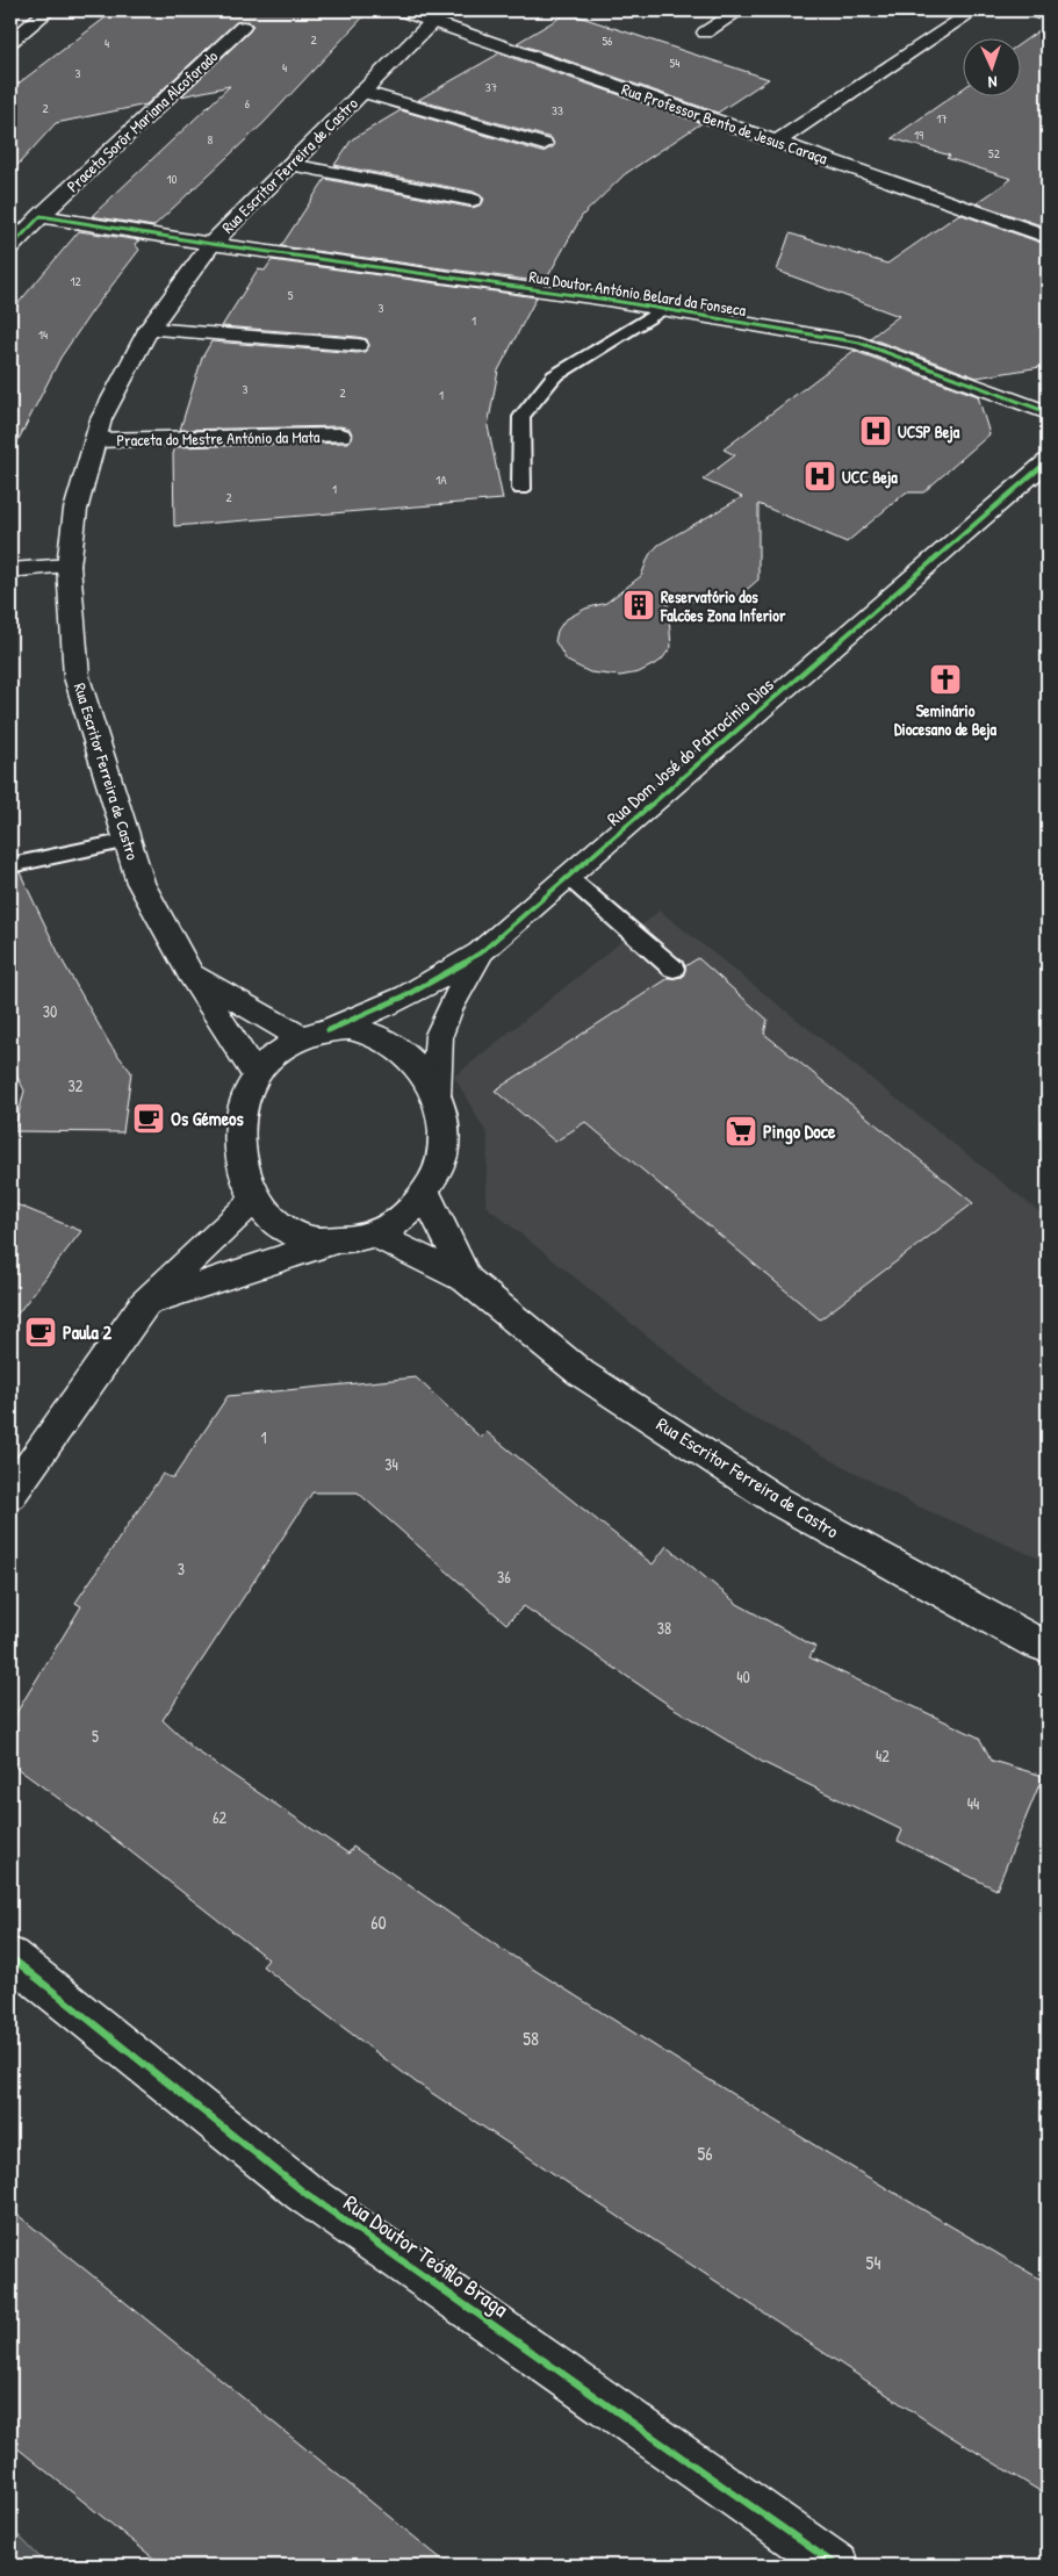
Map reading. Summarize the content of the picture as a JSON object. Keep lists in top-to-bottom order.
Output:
{
  "streets": {
    "street": [
      "Praceta Sorôr Mariana Alcoforado",
      "Rua Professor Bento de Jesus Caraça",
      "Rua Escritor Ferreira de Castro",
      "Rua Doutor António Belard da Fonseca",
      "Praceta do Mestre António da Mata",
      "Rua Dom José do Patrocínio Dias",
      "Rua Doutor Teófilo Braga"
    ]
  },
  "crossings": [
    ["Praceta Sorôr Mariana Alcoforado", "Rua Escritor Ferreira de Castro"],
    ["Praceta Sorôr Mariana Alcoforado", "Rua Doutor António Belard da Fonseca"],
    ["Rua Professor Bento de Jesus Caraça", "Rua Escritor Ferreira de Castro"],
    ["Rua Escritor Ferreira de Castro", "Rua Doutor António Belard da Fonseca"],
    ["Rua Escritor Ferreira de Castro", "Praceta do Mestre António da Mata"],
    ["Rua Escritor Ferreira de Castro", "Rua Dom José do Patrocínio Dias"]
  ],
  "places": {
    "hospital": ["UCSP Beja", "UCC Beja"],
    "building": ["Reservatório dos Falcões Zona Inferior"],
    "church": ["Seminário Diocesano de Beja"],
    "cafe": ["Os Gémeos", "Paula 2"],
    "supermarket": ["Pingo Doce"]
  },
  "house_numbers": [
    "2",
    "56",
    "4",
    "54",
    "4",
    "3",
    "37",
    "6",
    "2",
    "33",
    "17",
    "19",
    "8",
    "52",
    "10",
    "12",
    "5",
    "3",
    "1",
    "14",
    "3",
    "2",
    "1",
    "1A",
    "1",
    "2",
    "30",
    "32",
    "1",
    "34",
    "3",
    "36",
    "38",
    "40",
    "5",
    "42",
    "44",
    "62",
    "60",
    "58",
    "56",
    "54"
  ],
  "north": "bottom"
}
